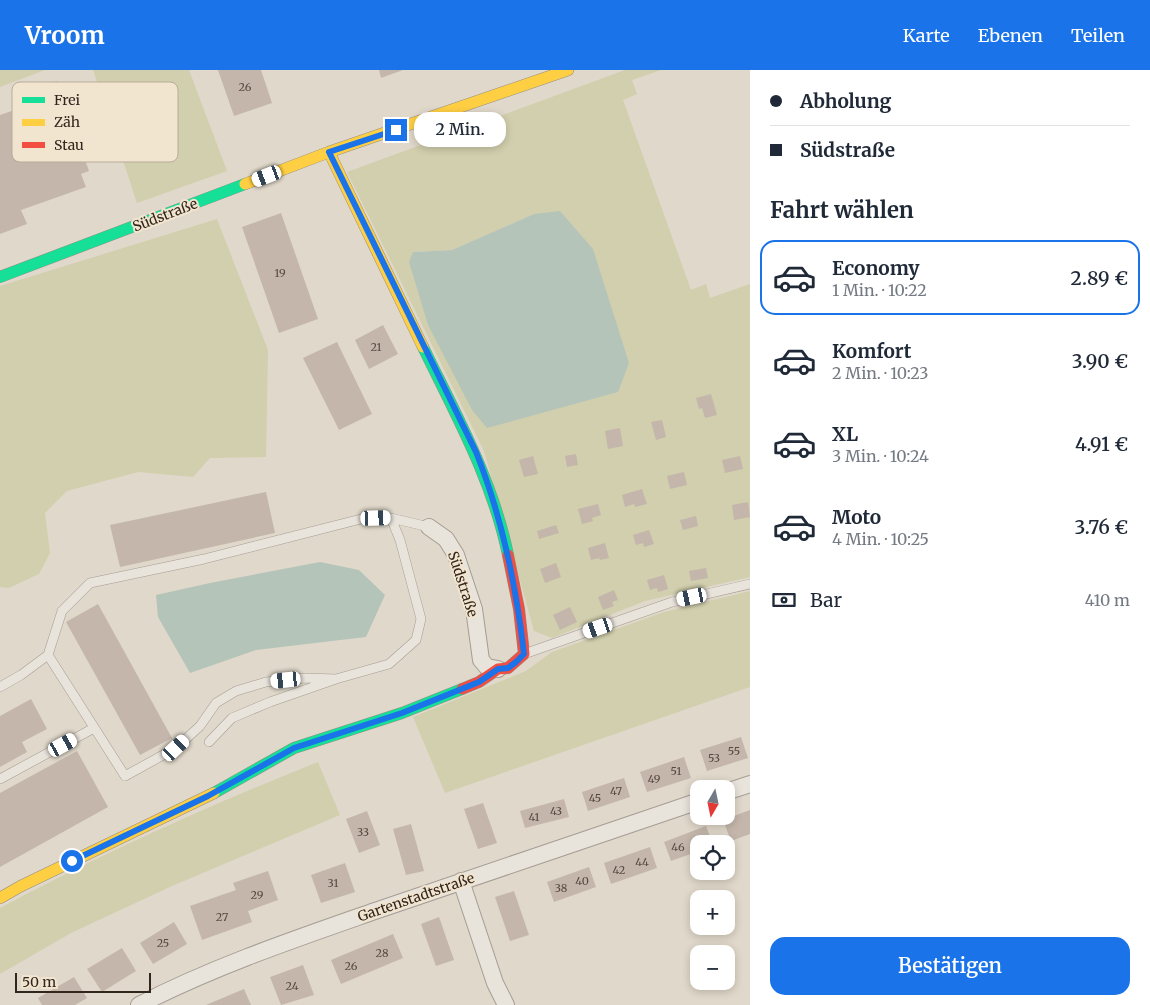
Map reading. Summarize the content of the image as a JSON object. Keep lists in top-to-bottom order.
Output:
{
  "streets": {
    "street": ["Südstraße", "Gartenstadtstraße"]
  },
  "house_numbers": [
    "26",
    "19",
    "21",
    "55",
    "53",
    "51",
    "49",
    "47",
    "45",
    "43",
    "41",
    "33",
    "46",
    "44",
    "42",
    "40",
    "31",
    "38",
    "29",
    "27",
    "25",
    "28",
    "26",
    "24"
  ],
  "legend": ["Frei", "Zäh", "Stau"],
  "scale_bar": "50 m",
  "north": "bottom",
  "page": {
    "header": "Vroom",
    "nav": ["Karte", "Ebenen", "Teilen"],
    "banner": ["Abholung", "Südstraße"],
    "bubble": "2 Min.",
    "heading": "Fahrt wählen",
    "list": [
      {
        "name": "Economy",
        "note": "1 Min. · 10:22",
        "value": "2.89 €"
      },
      {
        "name": "Komfort",
        "note": "2 Min. · 10:23",
        "value": "3.90 €"
      },
      {
        "name": "XL",
        "note": "3 Min. · 10:24",
        "value": "4.91 €"
      },
      {
        "name": "Moto",
        "note": "4 Min. · 10:25",
        "value": "3.76 €"
      }
    ],
    "pay": ["Bar", "410 m"],
    "map_buttons": ["+", "−"],
    "buttons": "Bestätigen",
    "scale": "50 m"
  }
}
